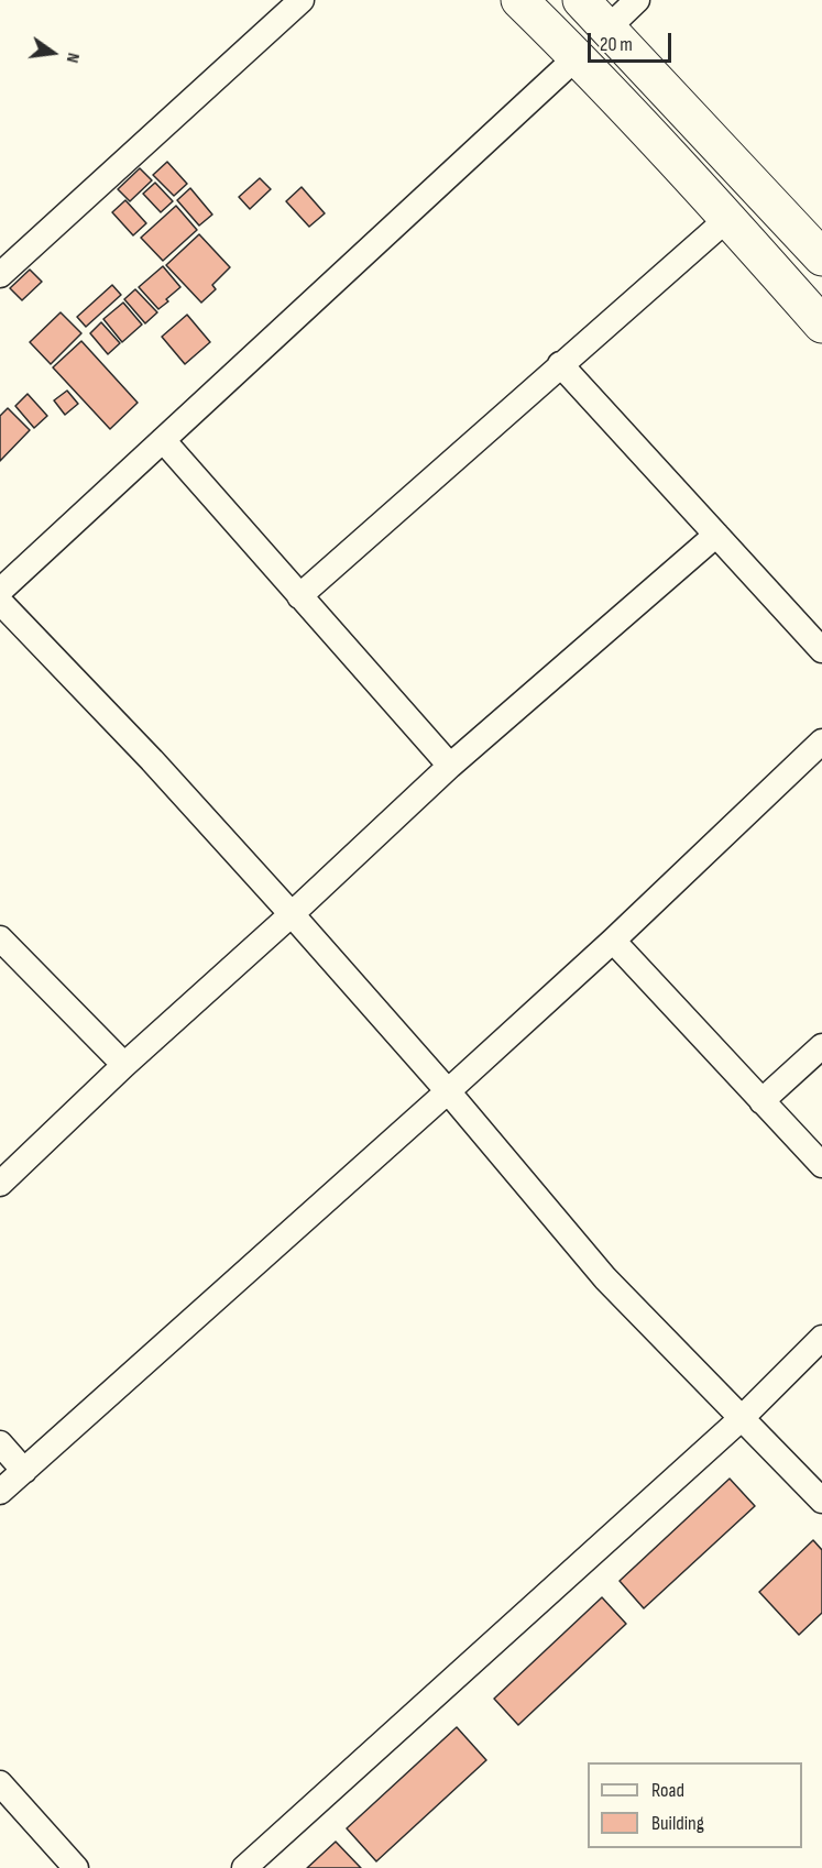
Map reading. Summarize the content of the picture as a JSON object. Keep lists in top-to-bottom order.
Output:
{
  "legend": ["Road", "Building"],
  "scale_bar": "20 m",
  "north": "right"
}
